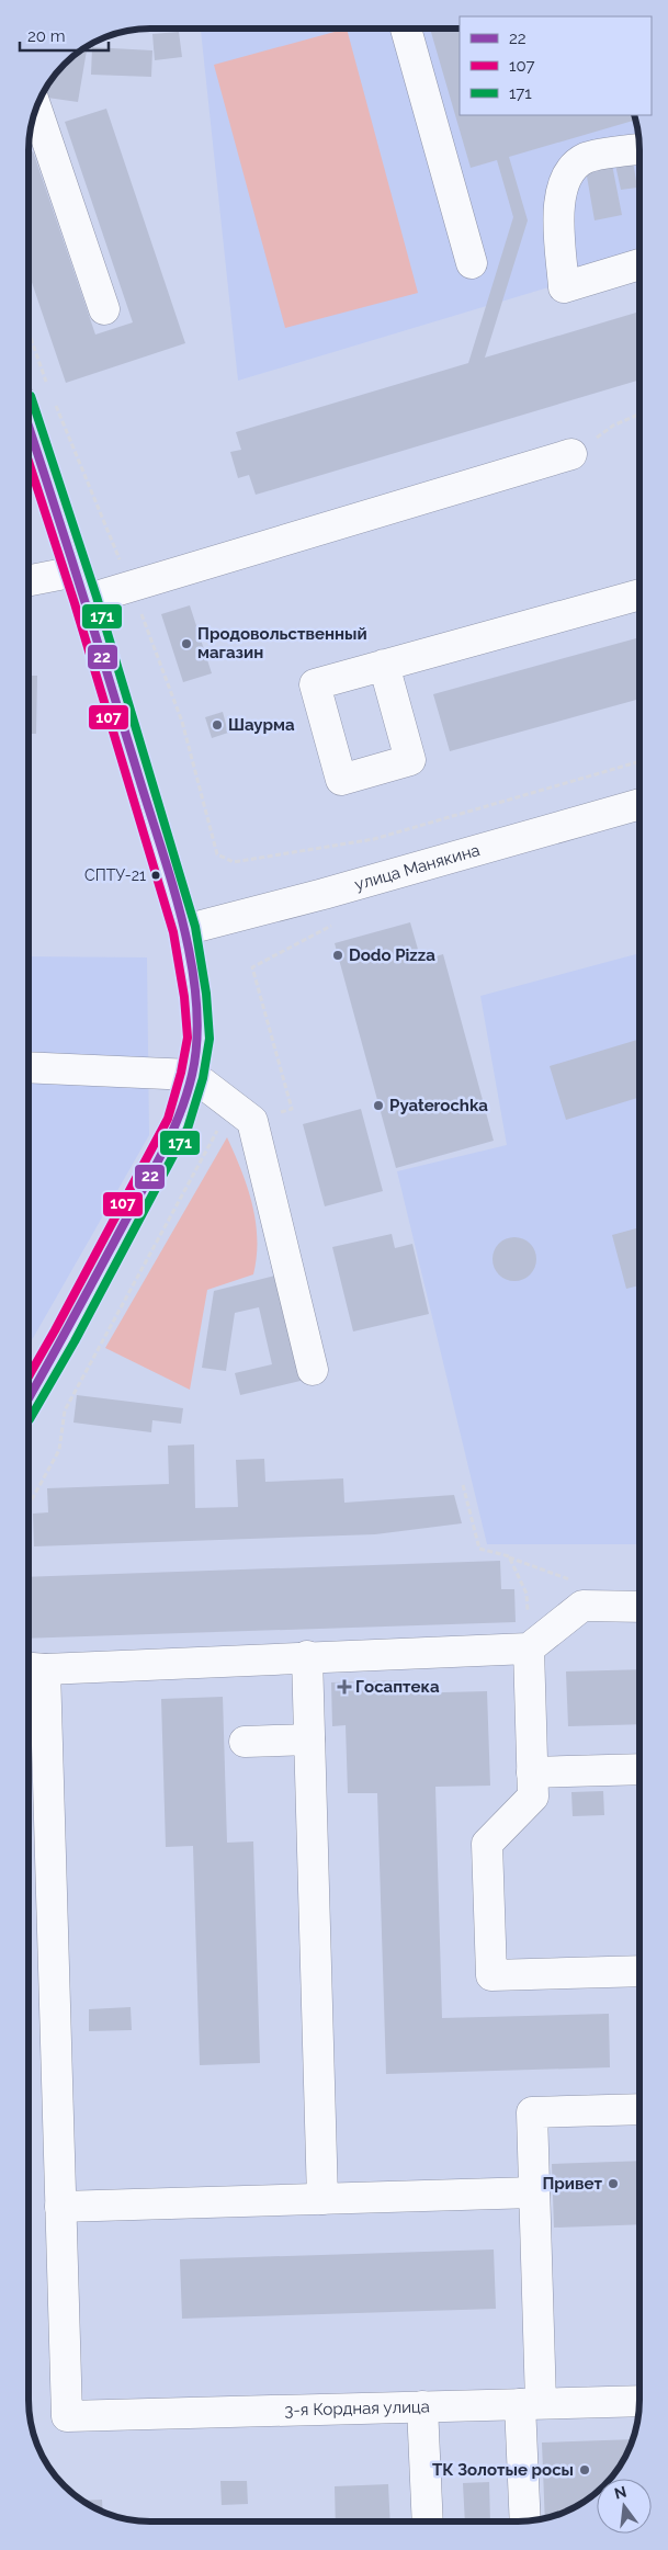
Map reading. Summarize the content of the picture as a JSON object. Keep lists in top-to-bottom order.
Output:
{
  "streets": {
    "street": ["улица Манякина", "3-я Кордная улица"]
  },
  "places": {
    "other": [
      "Продовольственный магазин",
      "Шаурма",
      "СПТУ-21",
      "Dodo Pizza",
      "Pyaterochka",
      "Привет",
      "ТК Золотые росы"
    ],
    "health": ["Госаптека"]
  },
  "lines": ["transit line 171", "transit line 22", "transit line 107"],
  "legend": ["22", "107", "171"],
  "scale_bar": "20 m",
  "north": "top"
}
